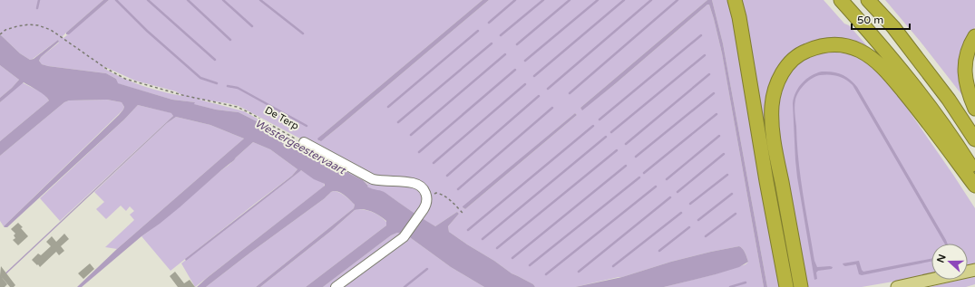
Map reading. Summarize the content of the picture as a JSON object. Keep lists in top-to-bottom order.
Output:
{
  "streets": {
    "street": ["De Terp"]
  },
  "water": ["Westergeestervaart"],
  "scale_bar": "50 m",
  "north": "left"
}
